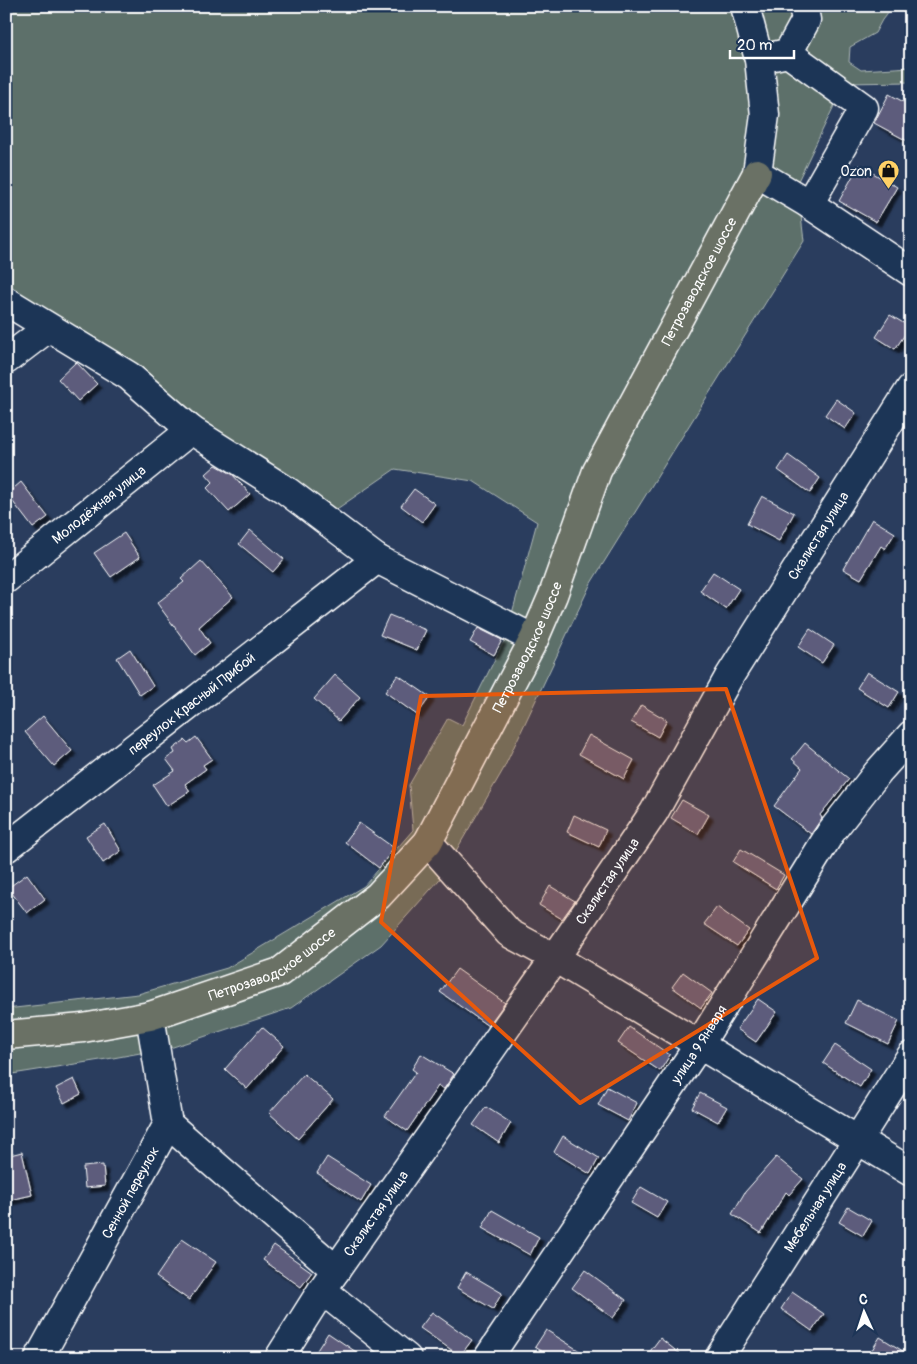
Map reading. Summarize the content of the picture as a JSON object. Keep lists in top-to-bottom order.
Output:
{
  "streets": {
    "main road": ["Петрозаводское шоссе"],
    "street": [
      "Молодёжная улица",
      "Скалистая улица",
      "переулок Красный Прибой",
      "улица 9 Января",
      "Сенной переулок",
      "Мебельная улица"
    ]
  },
  "places": {
    "shop": ["Ozon"]
  },
  "scale_bar": "20 m",
  "north": "top"
}
